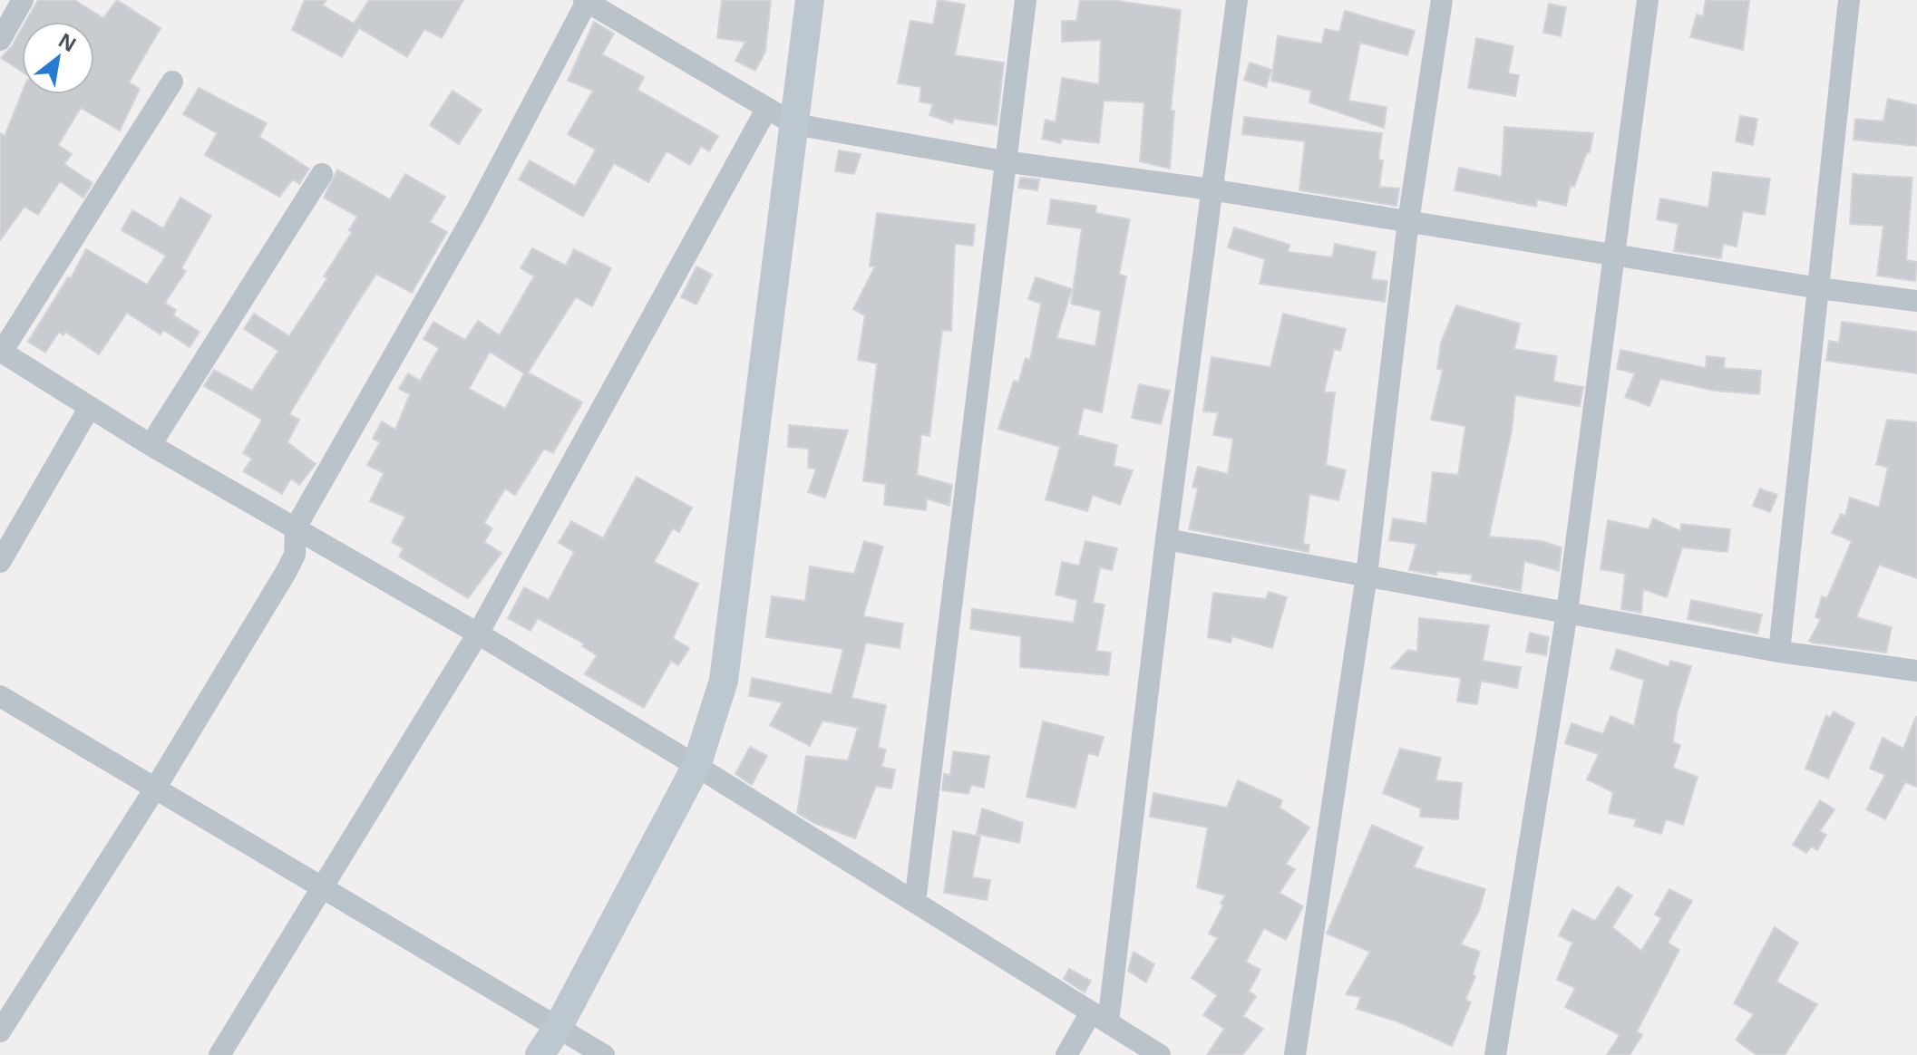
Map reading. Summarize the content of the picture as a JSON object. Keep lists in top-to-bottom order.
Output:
{
  "north": "top right"
}
